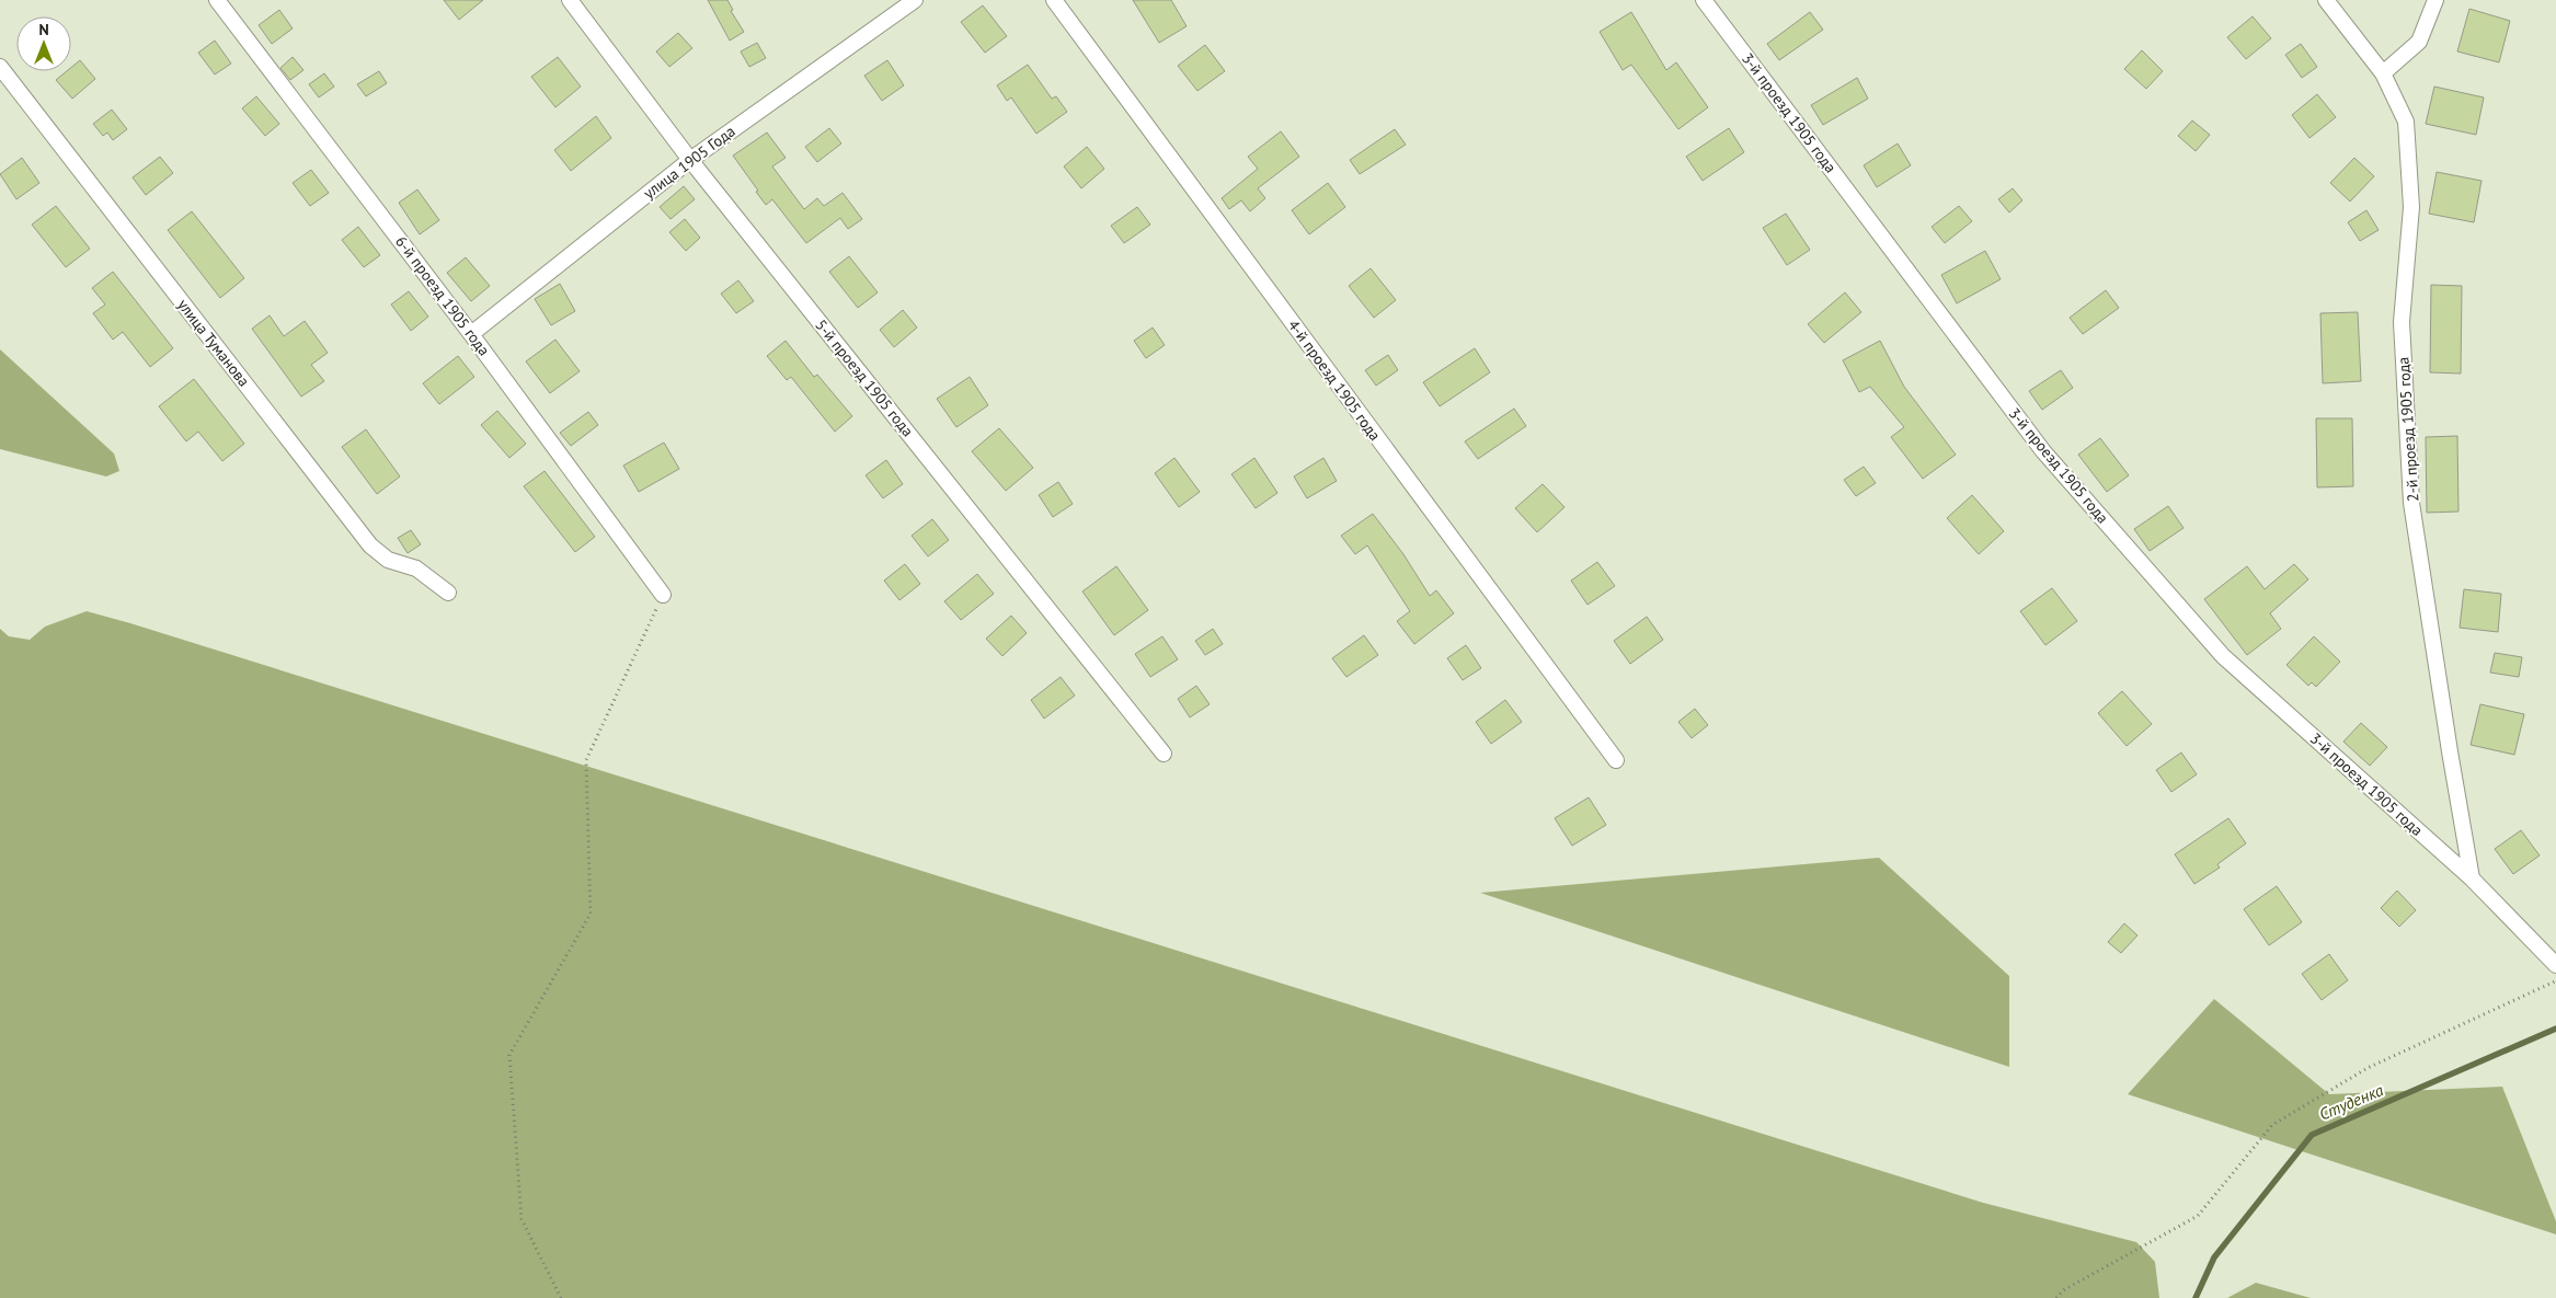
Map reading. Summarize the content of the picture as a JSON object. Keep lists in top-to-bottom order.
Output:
{
  "streets": {
    "street": [
      "3-й проезд 1905 года",
      "улица 1905 Года",
      "6-й проезд 1905 года",
      "улица Туманова",
      "5-й проезд 1905 года",
      "4-й проезд 1905 года",
      "2-й проезд 1905 года"
    ]
  },
  "crossings": [
    ["3-й проезд 1905 года", "2-й проезд 1905 года"],
    ["улица 1905 Года", "6-й проезд 1905 года"],
    ["улица 1905 Года", "5-й проезд 1905 года"]
  ],
  "water": ["Студенка"],
  "north": "top"
}
